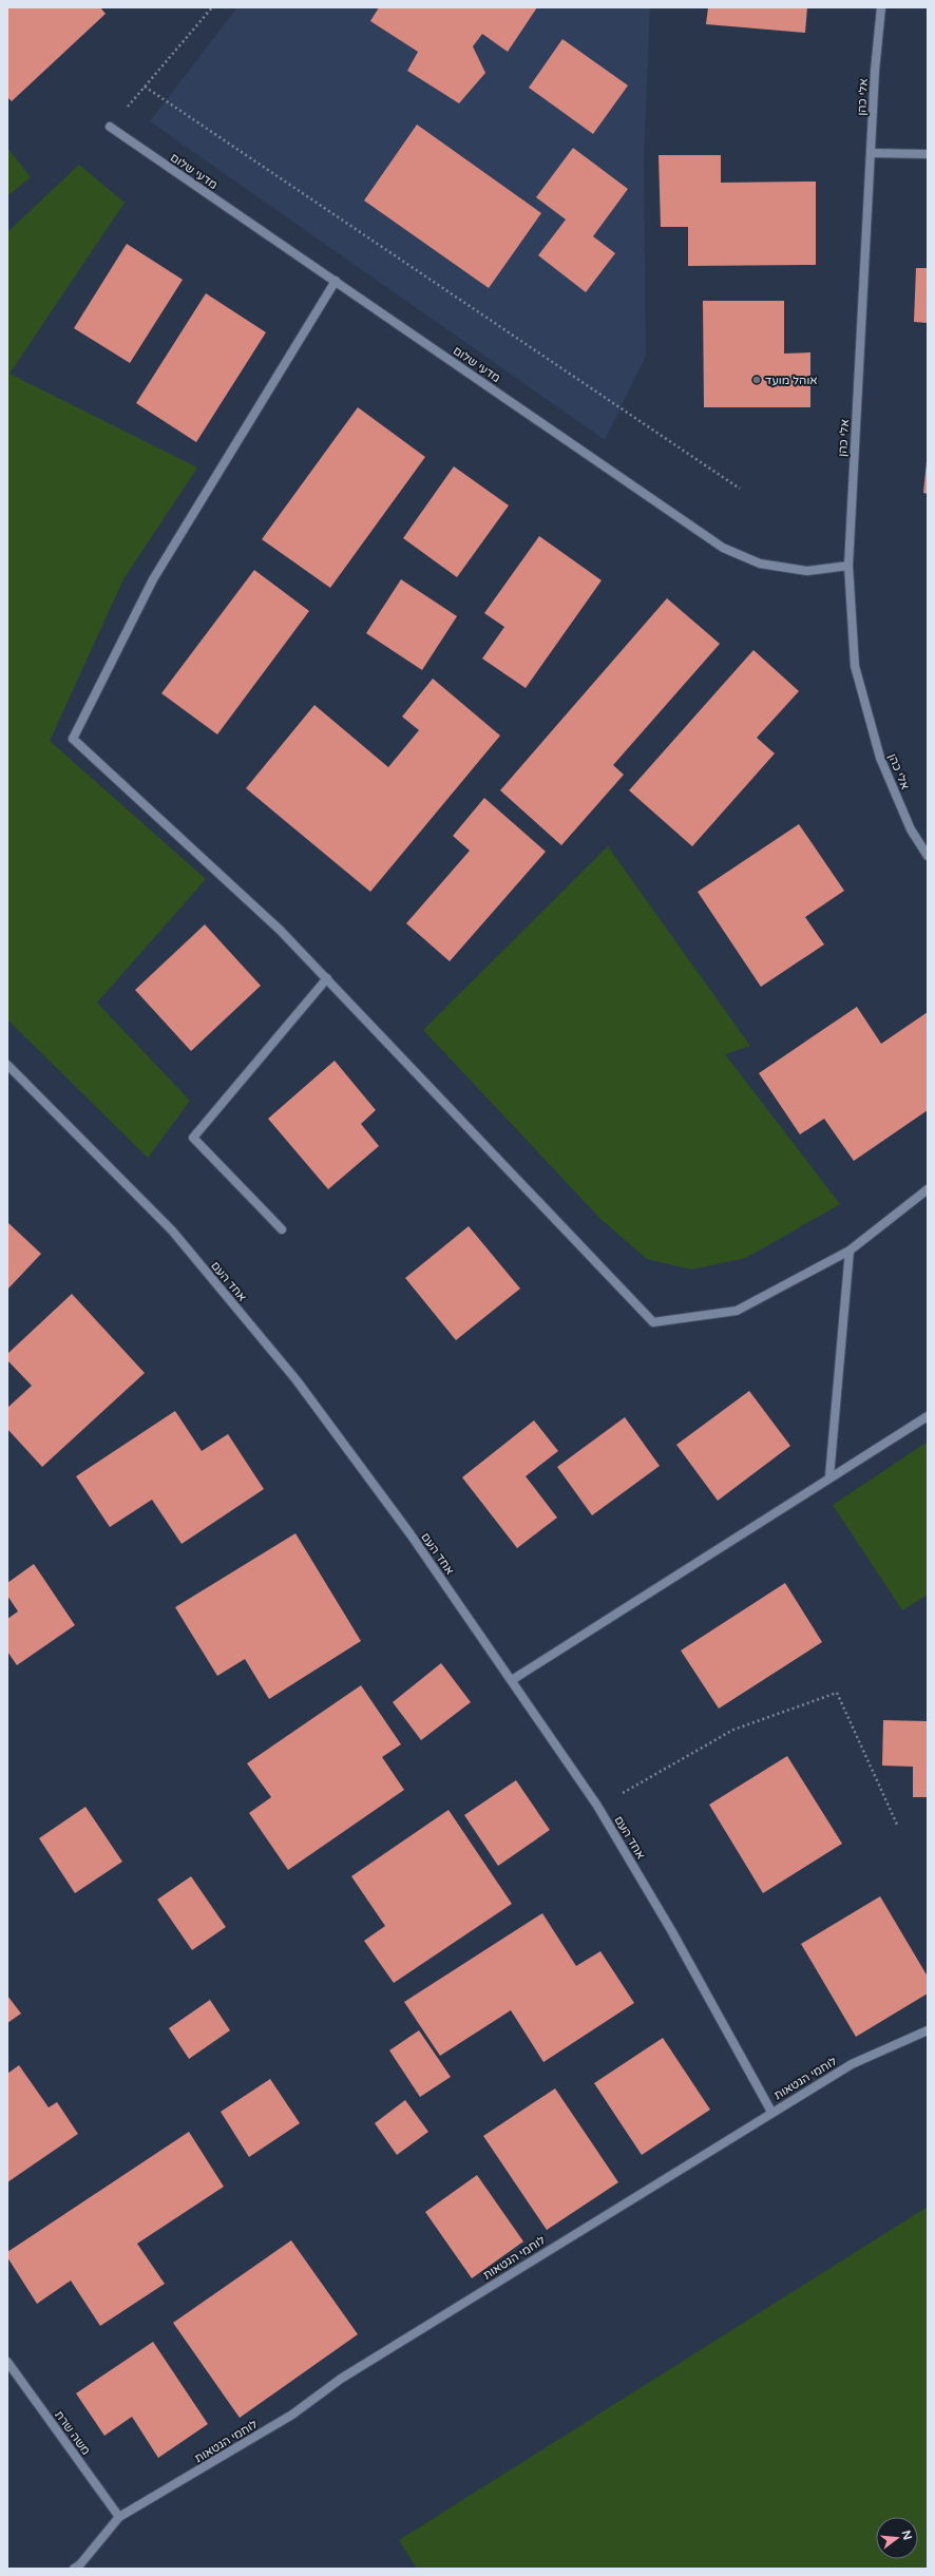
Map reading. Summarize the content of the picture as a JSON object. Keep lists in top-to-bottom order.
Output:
{
  "streets": {
    "street": [
      "אלי כהן",
      "מדעי שלום",
      "אחד העם",
      "לוחמי הגטאות",
      "משה שרת"
    ]
  },
  "crossings": [
    ["אלי כהן", "מדעי שלום"],
    ["אחד העם", "לוחמי הגטאות"],
    ["לוחמי הגטאות", "משה שרת"]
  ],
  "places": ["אוהל מועד"],
  "north": "right"
}
